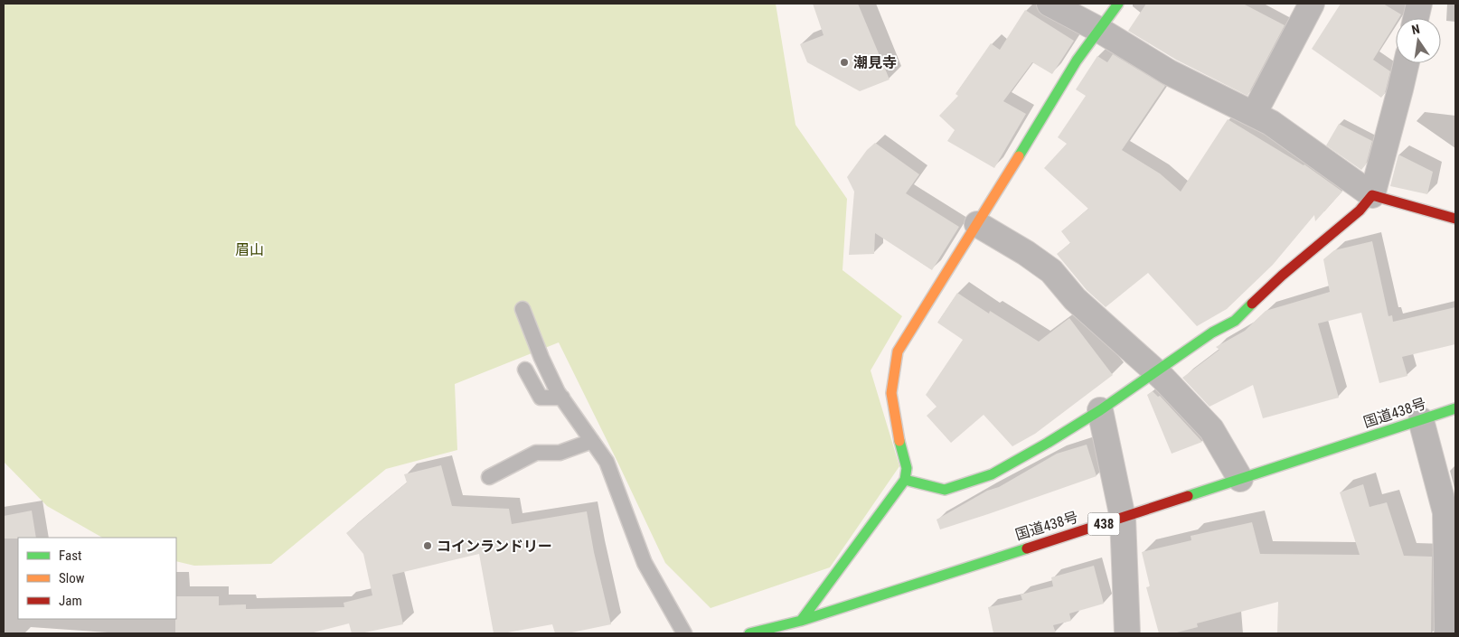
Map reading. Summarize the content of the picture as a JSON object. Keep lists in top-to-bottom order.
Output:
{
  "streets": {
    "main road": ["国道438号", "438"]
  },
  "parks": ["眉山"],
  "places": ["潮見寺", "コインランドリー"],
  "legend": ["Fast", "Slow", "Jam"],
  "north": "top"
}
